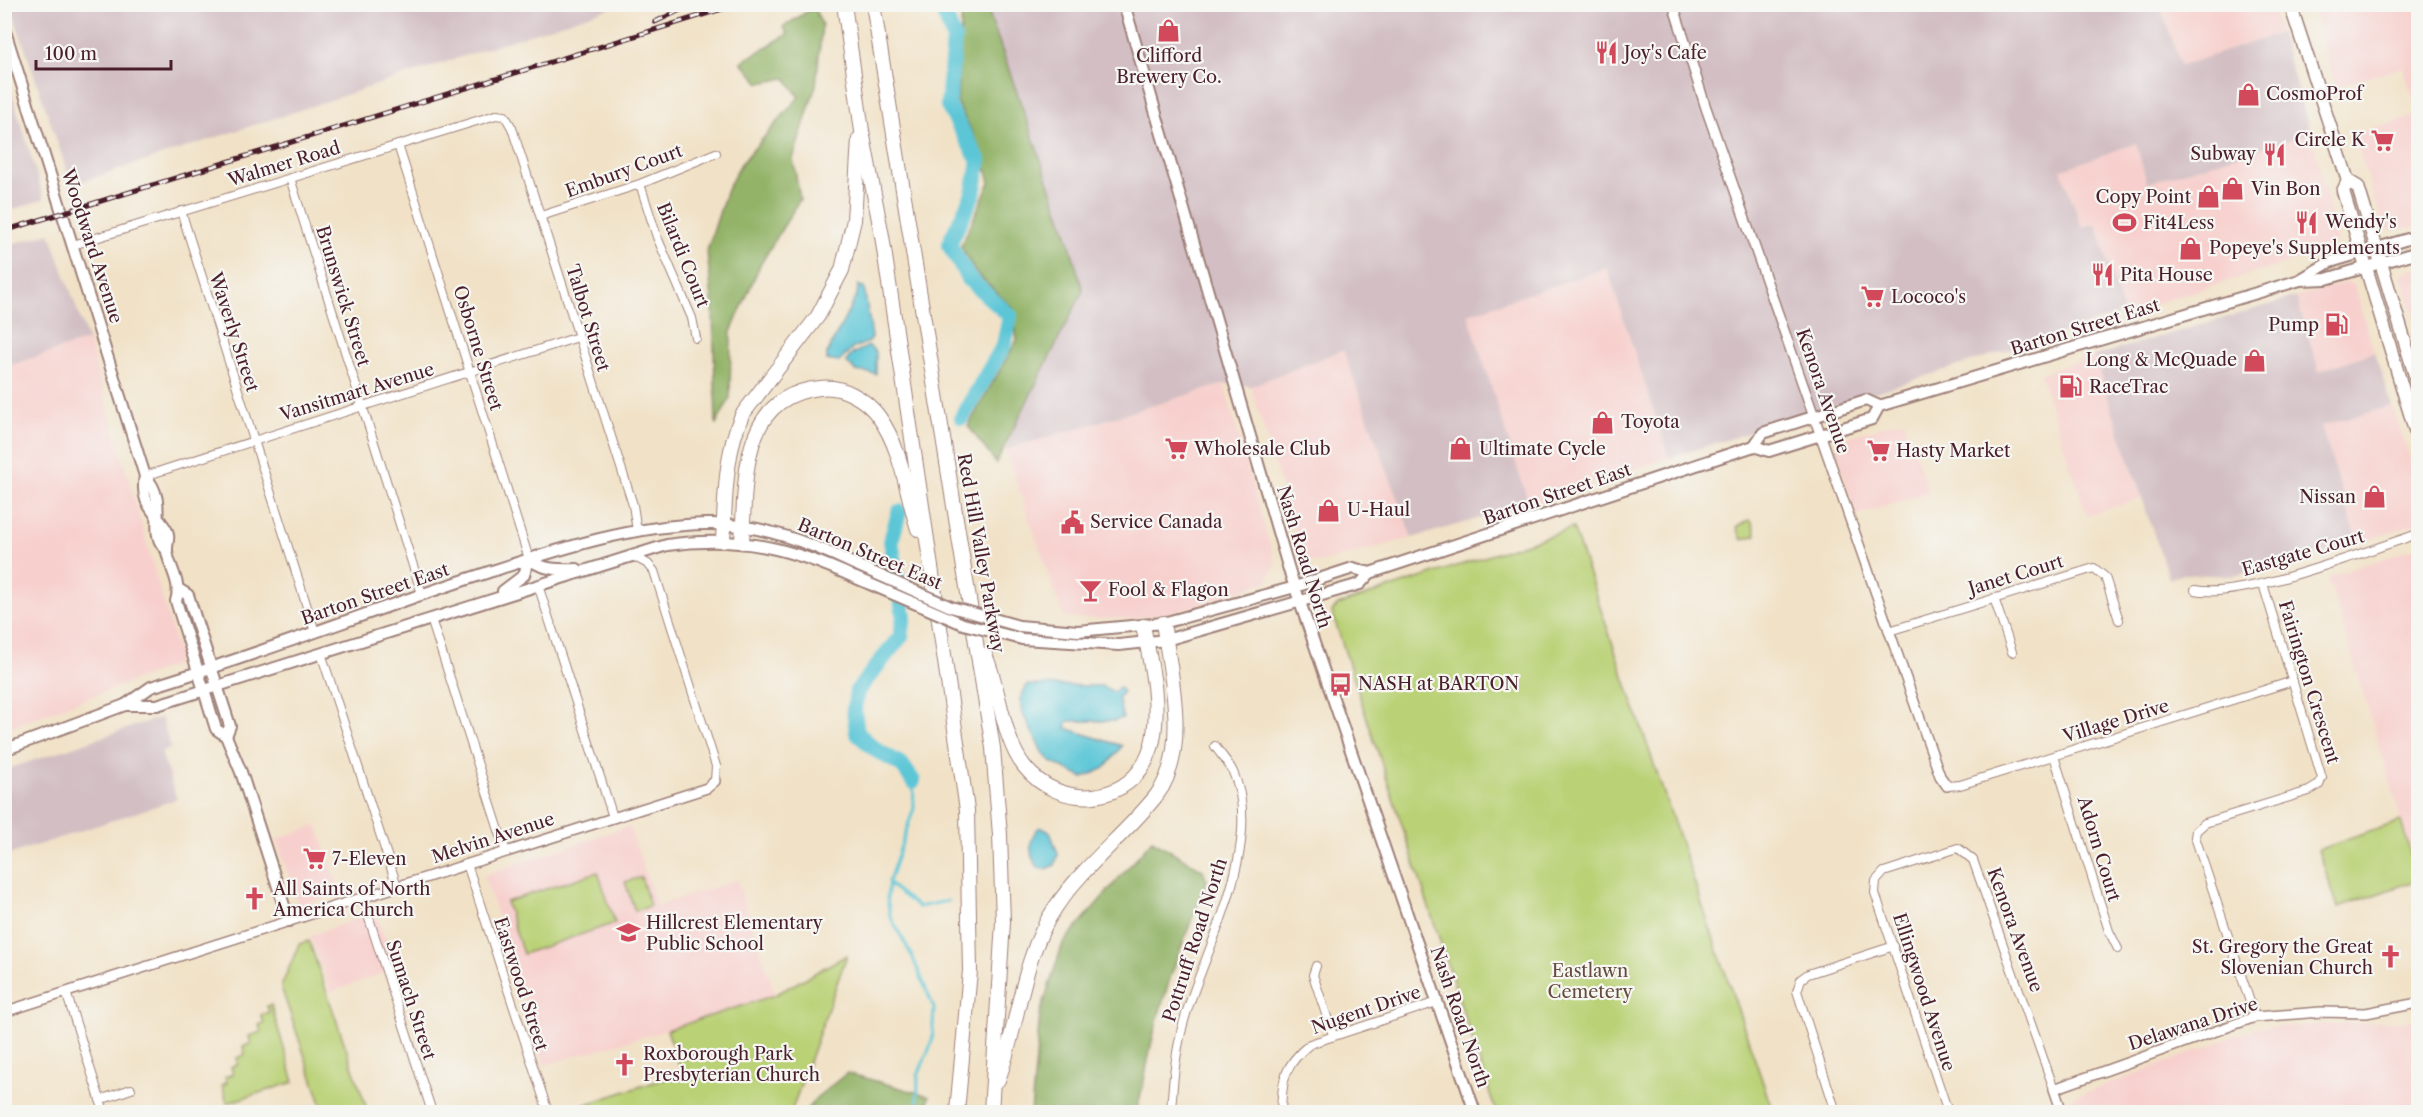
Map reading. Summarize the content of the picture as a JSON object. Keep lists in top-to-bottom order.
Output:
{
  "streets": {
    "highway": ["Red Hill Valley Parkway"],
    "main road": ["Woodward Avenue", "Barton Street East", "Nash Road North"],
    "street": [
      "Walmer Road",
      "Embury Court",
      "Bilardi Court",
      "Brunswick Street",
      "Talbot Street",
      "Waverly Street",
      "Osborne Street",
      "Kenora Avenue",
      "Vansitmart Avenue",
      "Eastgate Court",
      "Janet Court",
      "Fairington Crescent",
      "Village Drive",
      "Melvin Avenue",
      "Adorn Court",
      "Pottruff Road North",
      "Eastwood Street",
      "Ellingwood Avenue",
      "Sumach Street",
      "Nugent Drive",
      "Delawana Drive"
    ]
  },
  "crossings": [
    ["Walmer Road", "Woodward Avenue"],
    ["Walmer Road", "Brunswick Street"],
    ["Walmer Road", "Talbot Street"],
    ["Walmer Road", "Waverly Street"],
    ["Walmer Road", "Osborne Street"],
    ["Embury Court", "Bilardi Court"],
    ["Embury Court", "Talbot Street"],
    ["Woodward Avenue", "Barton Street East"],
    ["Woodward Avenue", "Vansitmart Avenue"],
    ["Woodward Avenue", "Melvin Avenue"],
    ["Brunswick Street", "Barton Street East"],
    ["Brunswick Street", "Vansitmart Avenue"],
    ["Talbot Street", "Barton Street East"],
    ["Talbot Street", "Vansitmart Avenue"],
    ["Barton Street East", "Waverly Street"],
    ["Barton Street East", "Osborne Street"],
    ["Barton Street East", "Kenora Avenue"],
    ["Barton Street East", "Nash Road North"],
    ["Waverly Street", "Vansitmart Avenue"],
    ["Osborne Street", "Vansitmart Avenue"],
    ["Kenora Avenue", "Janet Court"],
    ["Kenora Avenue", "Village Drive"],
    ["Kenora Avenue", "Ellingwood Avenue"],
    ["Kenora Avenue", "Delawana Drive"],
    ["Eastgate Court", "Fairington Crescent"],
    ["Nash Road North", "Nugent Drive"],
    ["Fairington Crescent", "Village Drive"],
    ["Fairington Crescent", "Delawana Drive"],
    ["Village Drive", "Adorn Court"],
    ["Melvin Avenue", "Eastwood Street"],
    ["Melvin Avenue", "Sumach Street"]
  ],
  "parks": ["Eastlawn Cemetery"],
  "places": {
    "shop": [
      "Clifford Brewery Co.",
      "CosmoProf",
      "Vin Bon",
      "Copy Point",
      "Popeye's Supplements",
      "Long & McQuade",
      "Toyota",
      "Ultimate Cycle",
      "Nissan",
      "U-Haul"
    ],
    "restaurant": [
      "Joy's Cafe",
      "Subway",
      "Wendy's",
      "Pita House"
    ],
    "supermarket": [
      "Circle K",
      "Lococo's",
      "Wholesale Club",
      "Hasty Market",
      "7-Eleven"
    ],
    "sports": ["Fit4Less"],
    "fuel station": ["Pump", "RaceTrac"],
    "public building": ["Service Canada"],
    "bar": ["Fool & Flagon"],
    "bus stop": ["NASH at BARTON"],
    "church": ["All Saints of North America Church", "St. Gregory the Great Slovenian Church", "Roxborough Park Presbyterian Church"],
    "school or university": ["Hillcrest Elementary Public School"]
  },
  "scale_bar": "100 m"
}
